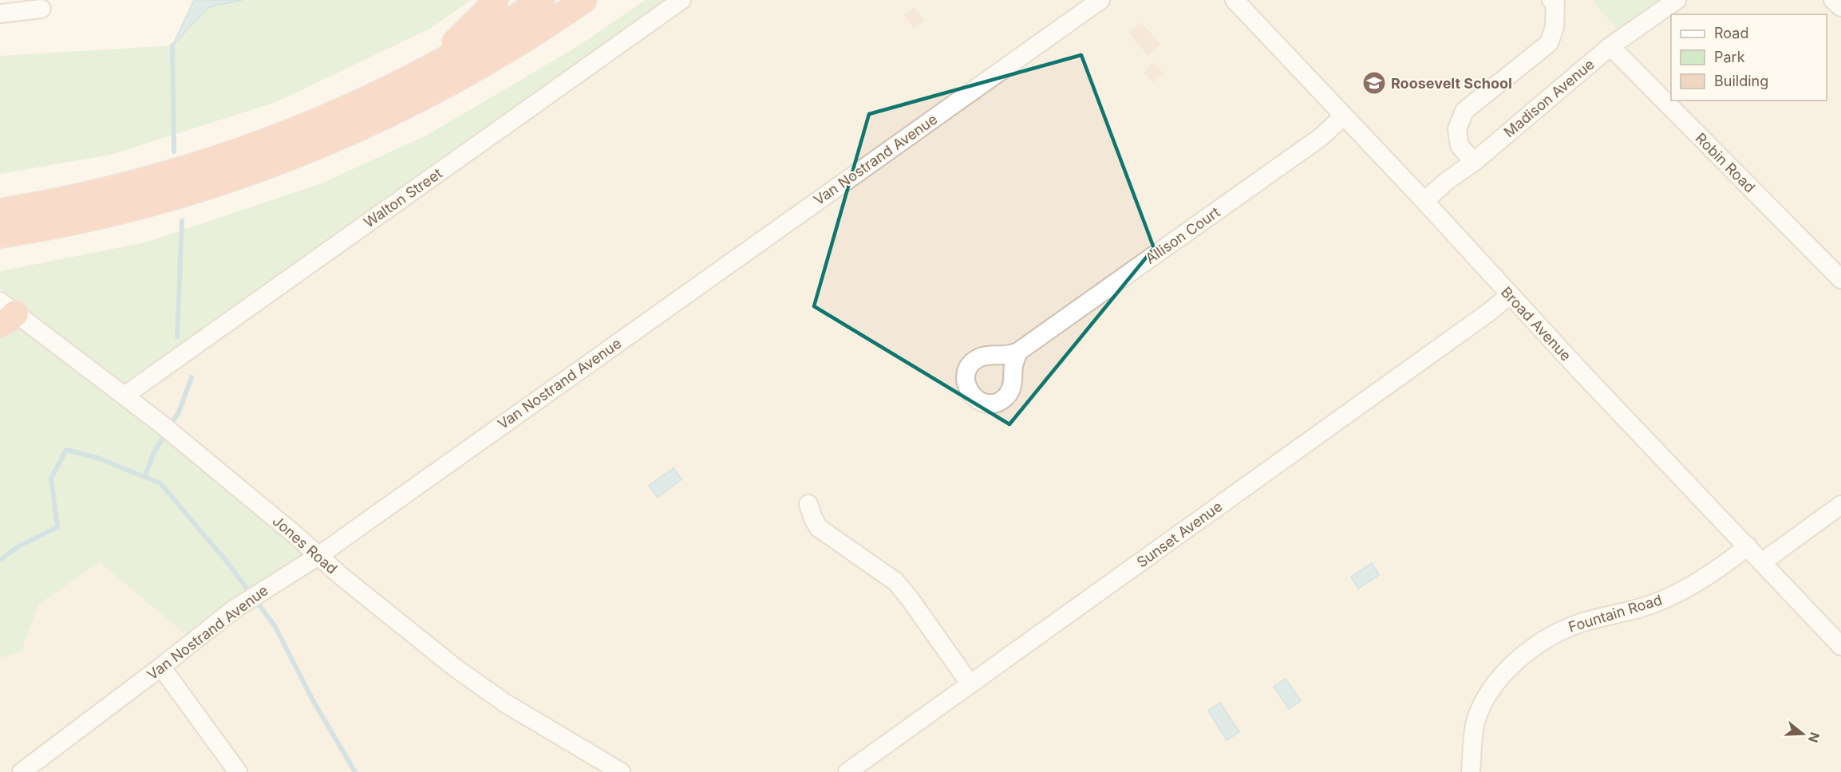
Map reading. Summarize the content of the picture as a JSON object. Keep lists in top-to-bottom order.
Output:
{
  "streets": {
    "street": [
      "Madison Avenue",
      "Van Nostrand Avenue",
      "Robin Road",
      "Walton Street",
      "Allison Court",
      "Broad Avenue",
      "Sunset Avenue",
      "Jones Road",
      "Fountain Road"
    ]
  },
  "crossings": [
    ["Madison Avenue", "Robin Road"],
    ["Madison Avenue", "Broad Avenue"],
    ["Van Nostrand Avenue", "Jones Road"],
    ["Walton Street", "Jones Road"],
    ["Allison Court", "Broad Avenue"],
    ["Broad Avenue", "Sunset Avenue"],
    ["Broad Avenue", "Fountain Road"]
  ],
  "places": {
    "school or university": ["Roosevelt School"]
  },
  "legend": ["Road", "Park", "Building"],
  "north": "right"
}
